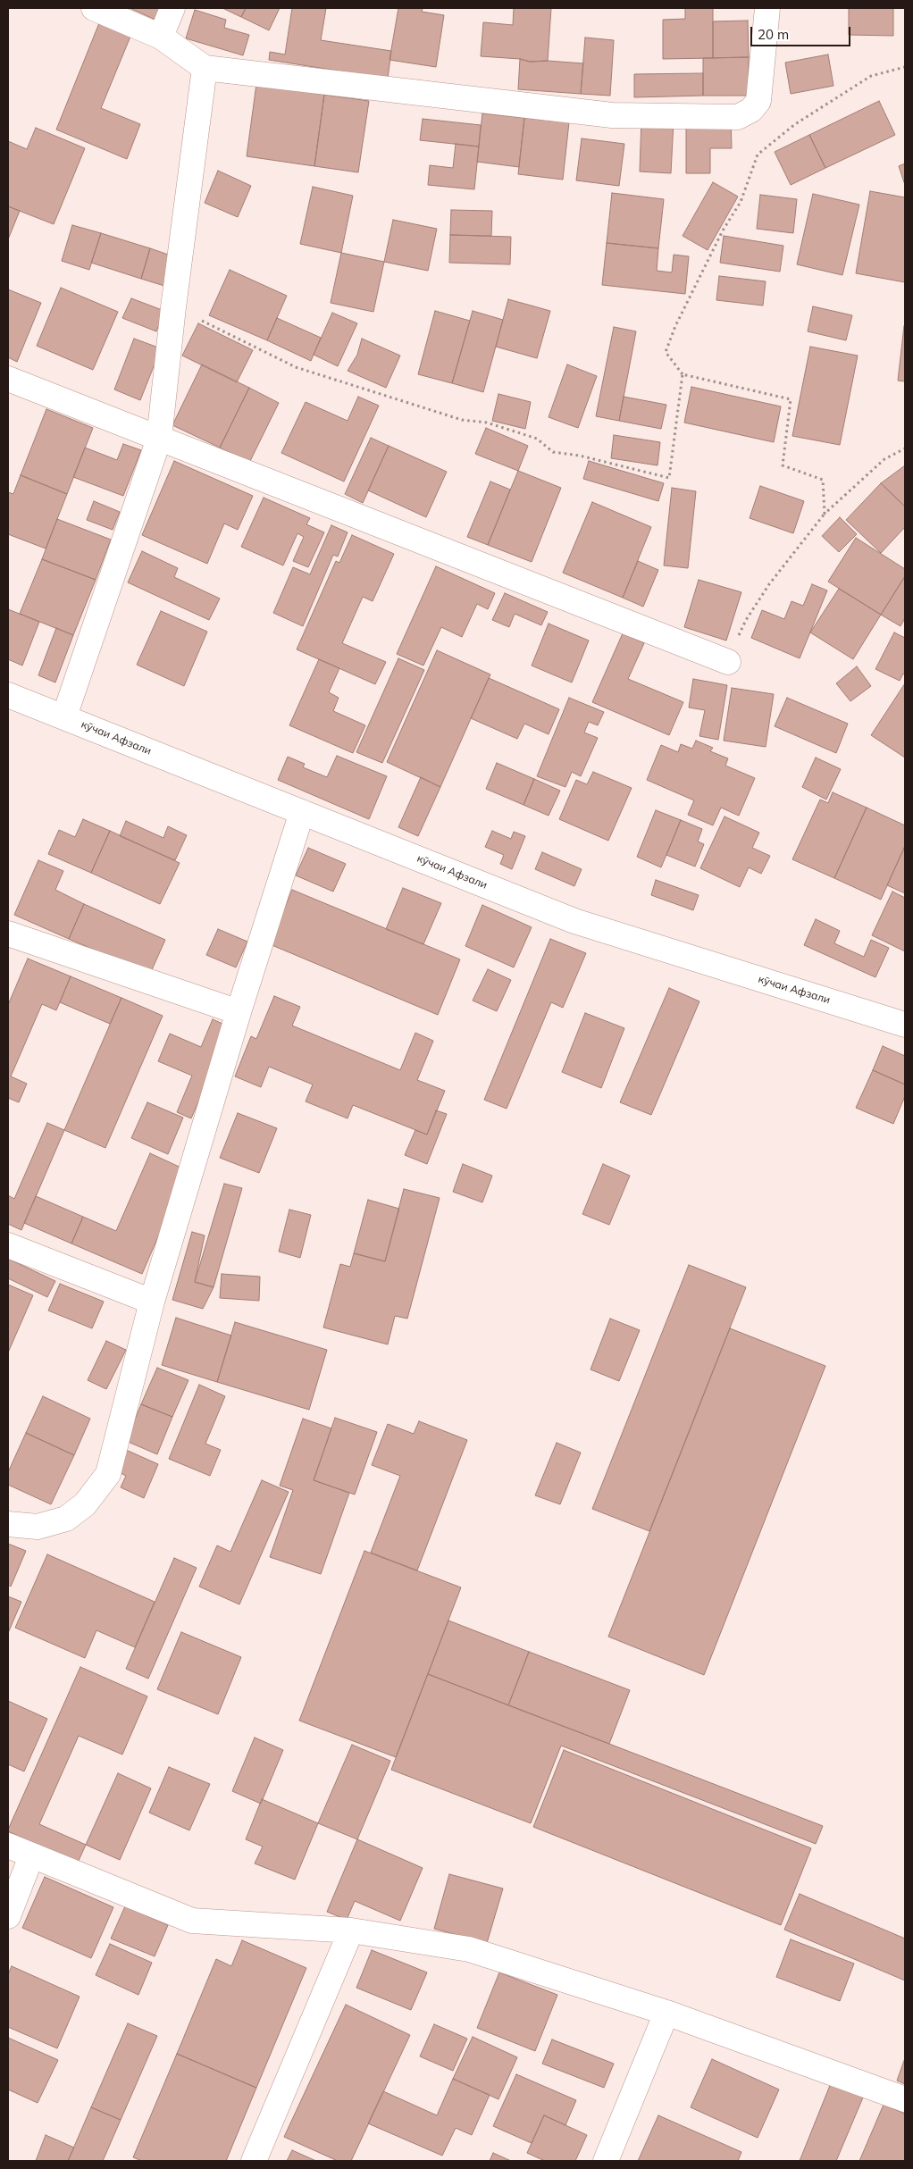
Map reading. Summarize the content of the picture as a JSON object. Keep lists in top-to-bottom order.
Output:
{
  "streets": {
    "street": ["кӯчаи Афзали"]
  },
  "scale_bar": "20 m"
}
